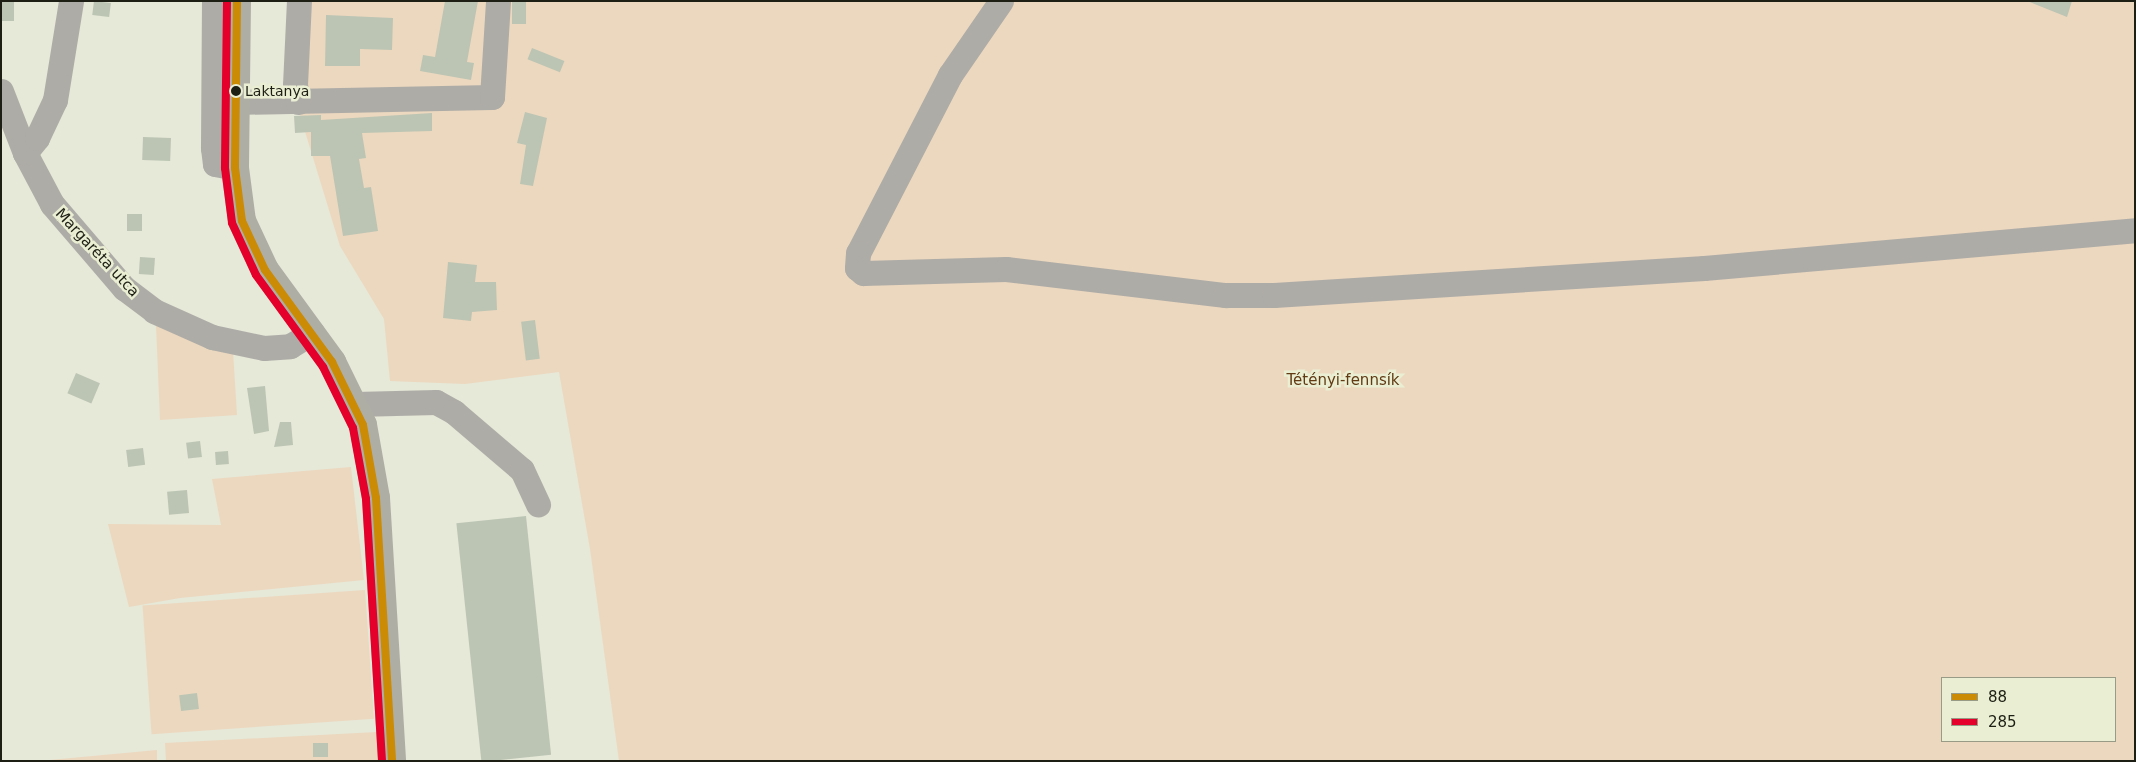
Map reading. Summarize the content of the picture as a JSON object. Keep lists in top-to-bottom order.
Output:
{
  "streets": {
    "street": ["Margaréta utca"]
  },
  "parks": ["Tétényi-fennsík"],
  "places": ["Laktanya"],
  "lines": ["transit line 88", "transit line 285"],
  "legend": ["88", "285"]
}
